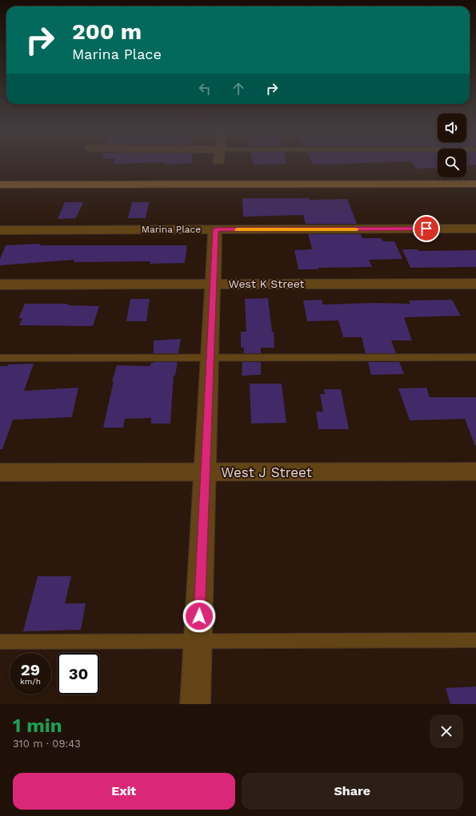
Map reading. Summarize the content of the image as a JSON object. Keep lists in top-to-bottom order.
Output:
{
  "streets": {
    "street": ["Marina Place", "West K Street", "West J Street"]
  },
  "page": {
    "turn": ["200 m", "Marina Place"],
    "speed": "29 km/h",
    "limit": "30",
    "heading": ["1 min", "310 m · 09:43"],
    "buttons": ["Exit", "Share"]
  }
}
